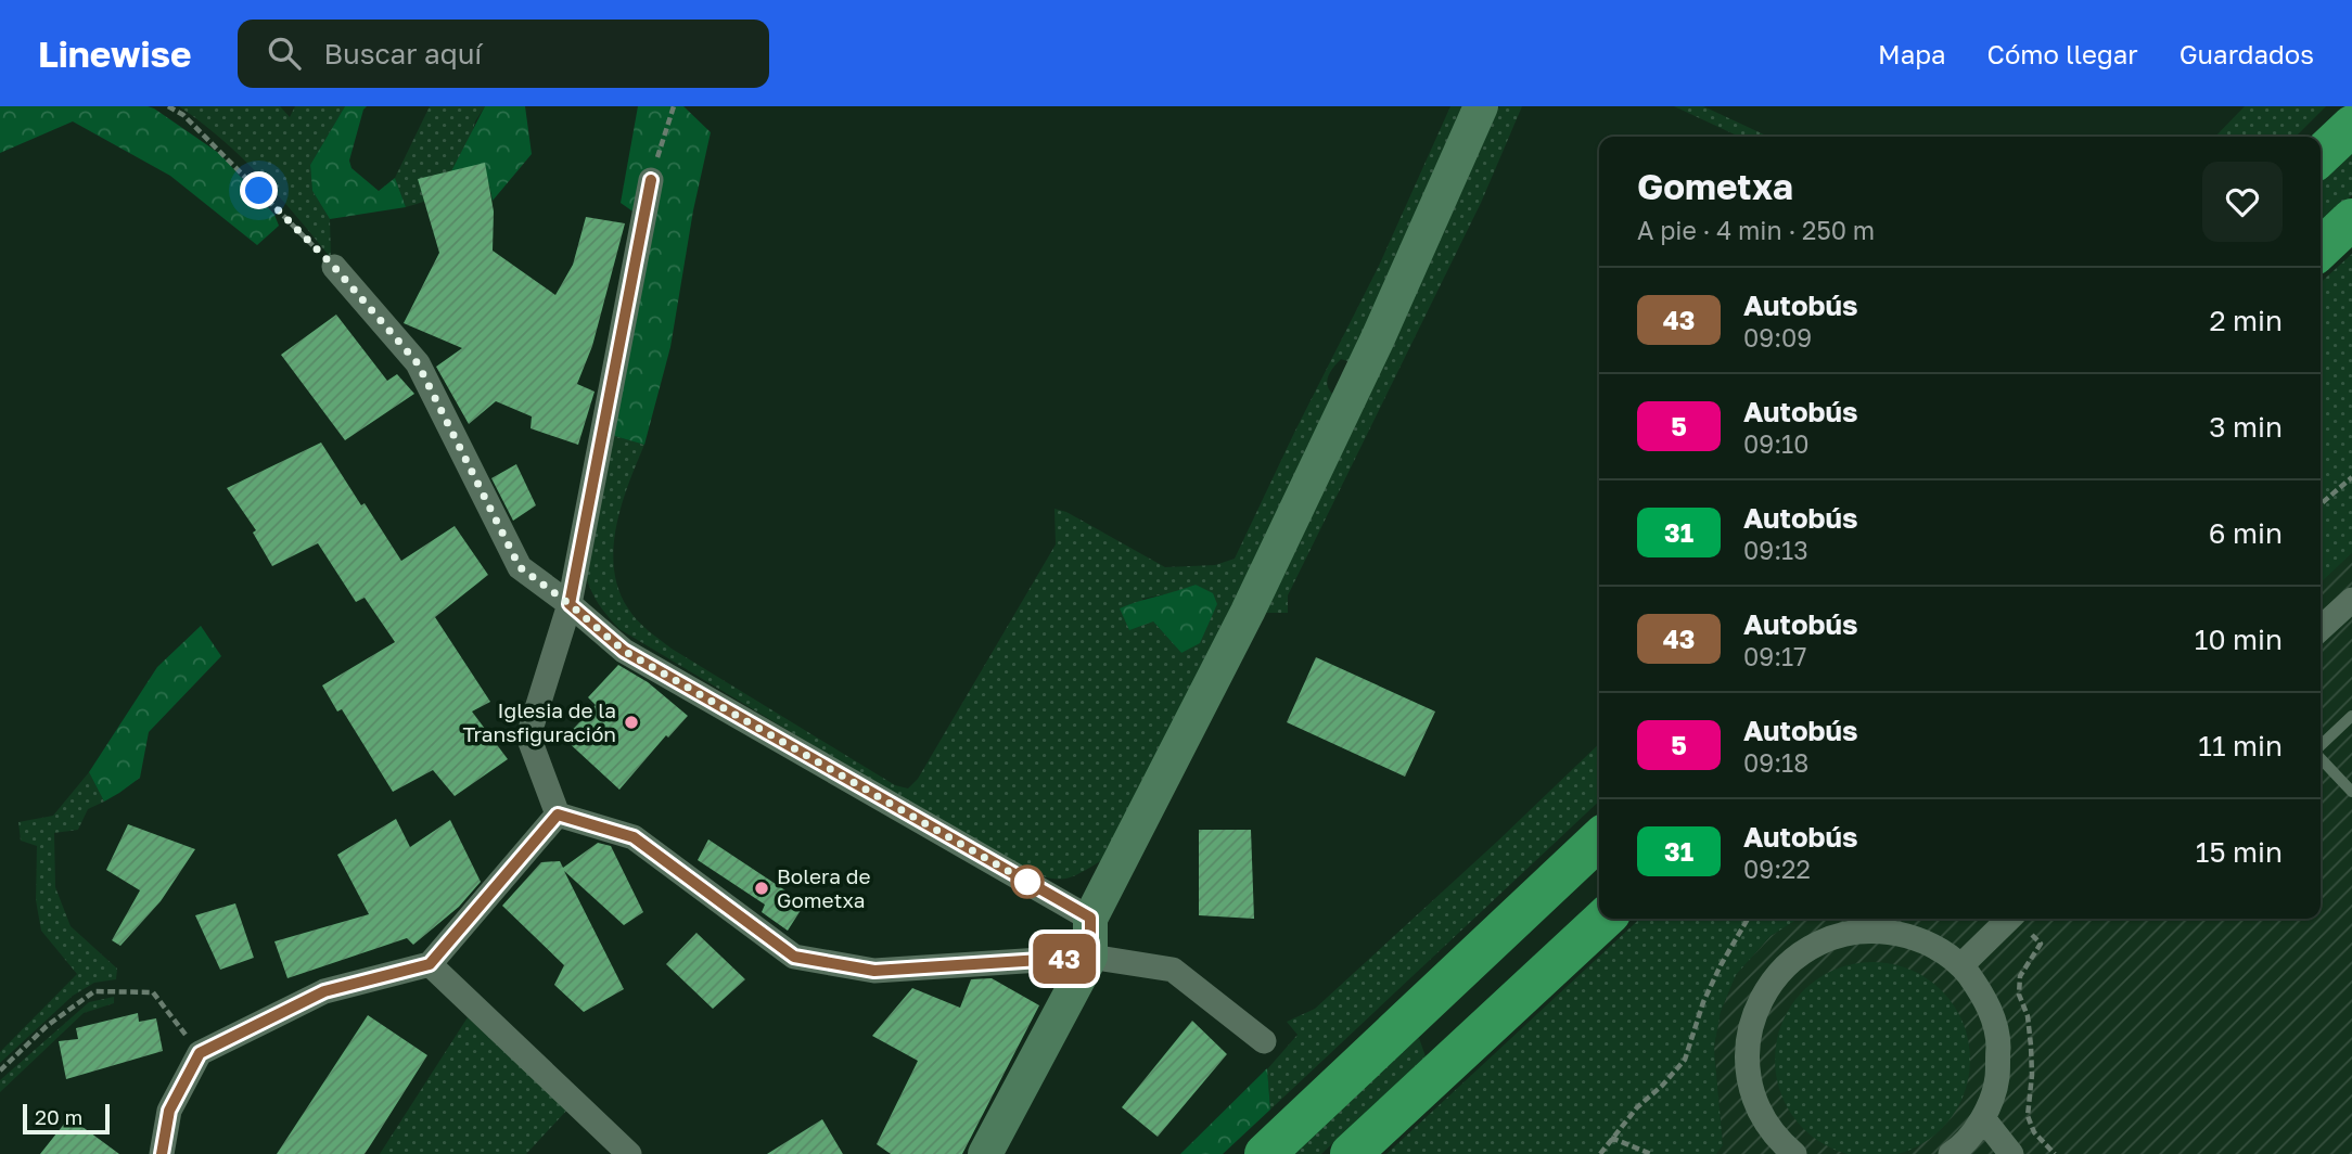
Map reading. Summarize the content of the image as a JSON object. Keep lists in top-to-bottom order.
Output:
{
  "places": ["Iglesia de la Transfiguración", "Bolera de Gometxa"],
  "lines": ["bus line 43"],
  "scale_bar": "20 m",
  "page": {
    "header": "Linewise",
    "search": "Buscar aquí",
    "nav": ["Mapa", "Cómo llegar", "Guardados"],
    "on_map": "43",
    "heading": ["Gometxa", "A pie · 4 min · 250 m"],
    "list": [
      {
        "mark": "43",
        "name": "Autobús",
        "note": "09:09",
        "value": "2 min"
      },
      {
        "mark": "5",
        "name": "Autobús",
        "note": "09:10",
        "value": "3 min"
      },
      {
        "mark": "31",
        "name": "Autobús",
        "note": "09:13",
        "value": "6 min"
      },
      {
        "mark": "43",
        "name": "Autobús",
        "note": "09:17",
        "value": "10 min"
      },
      {
        "mark": "5",
        "name": "Autobús",
        "note": "09:18",
        "value": "11 min"
      },
      {
        "mark": "31",
        "name": "Autobús",
        "note": "09:22",
        "value": "15 min"
      }
    ],
    "scale": "20 m"
  }
}
